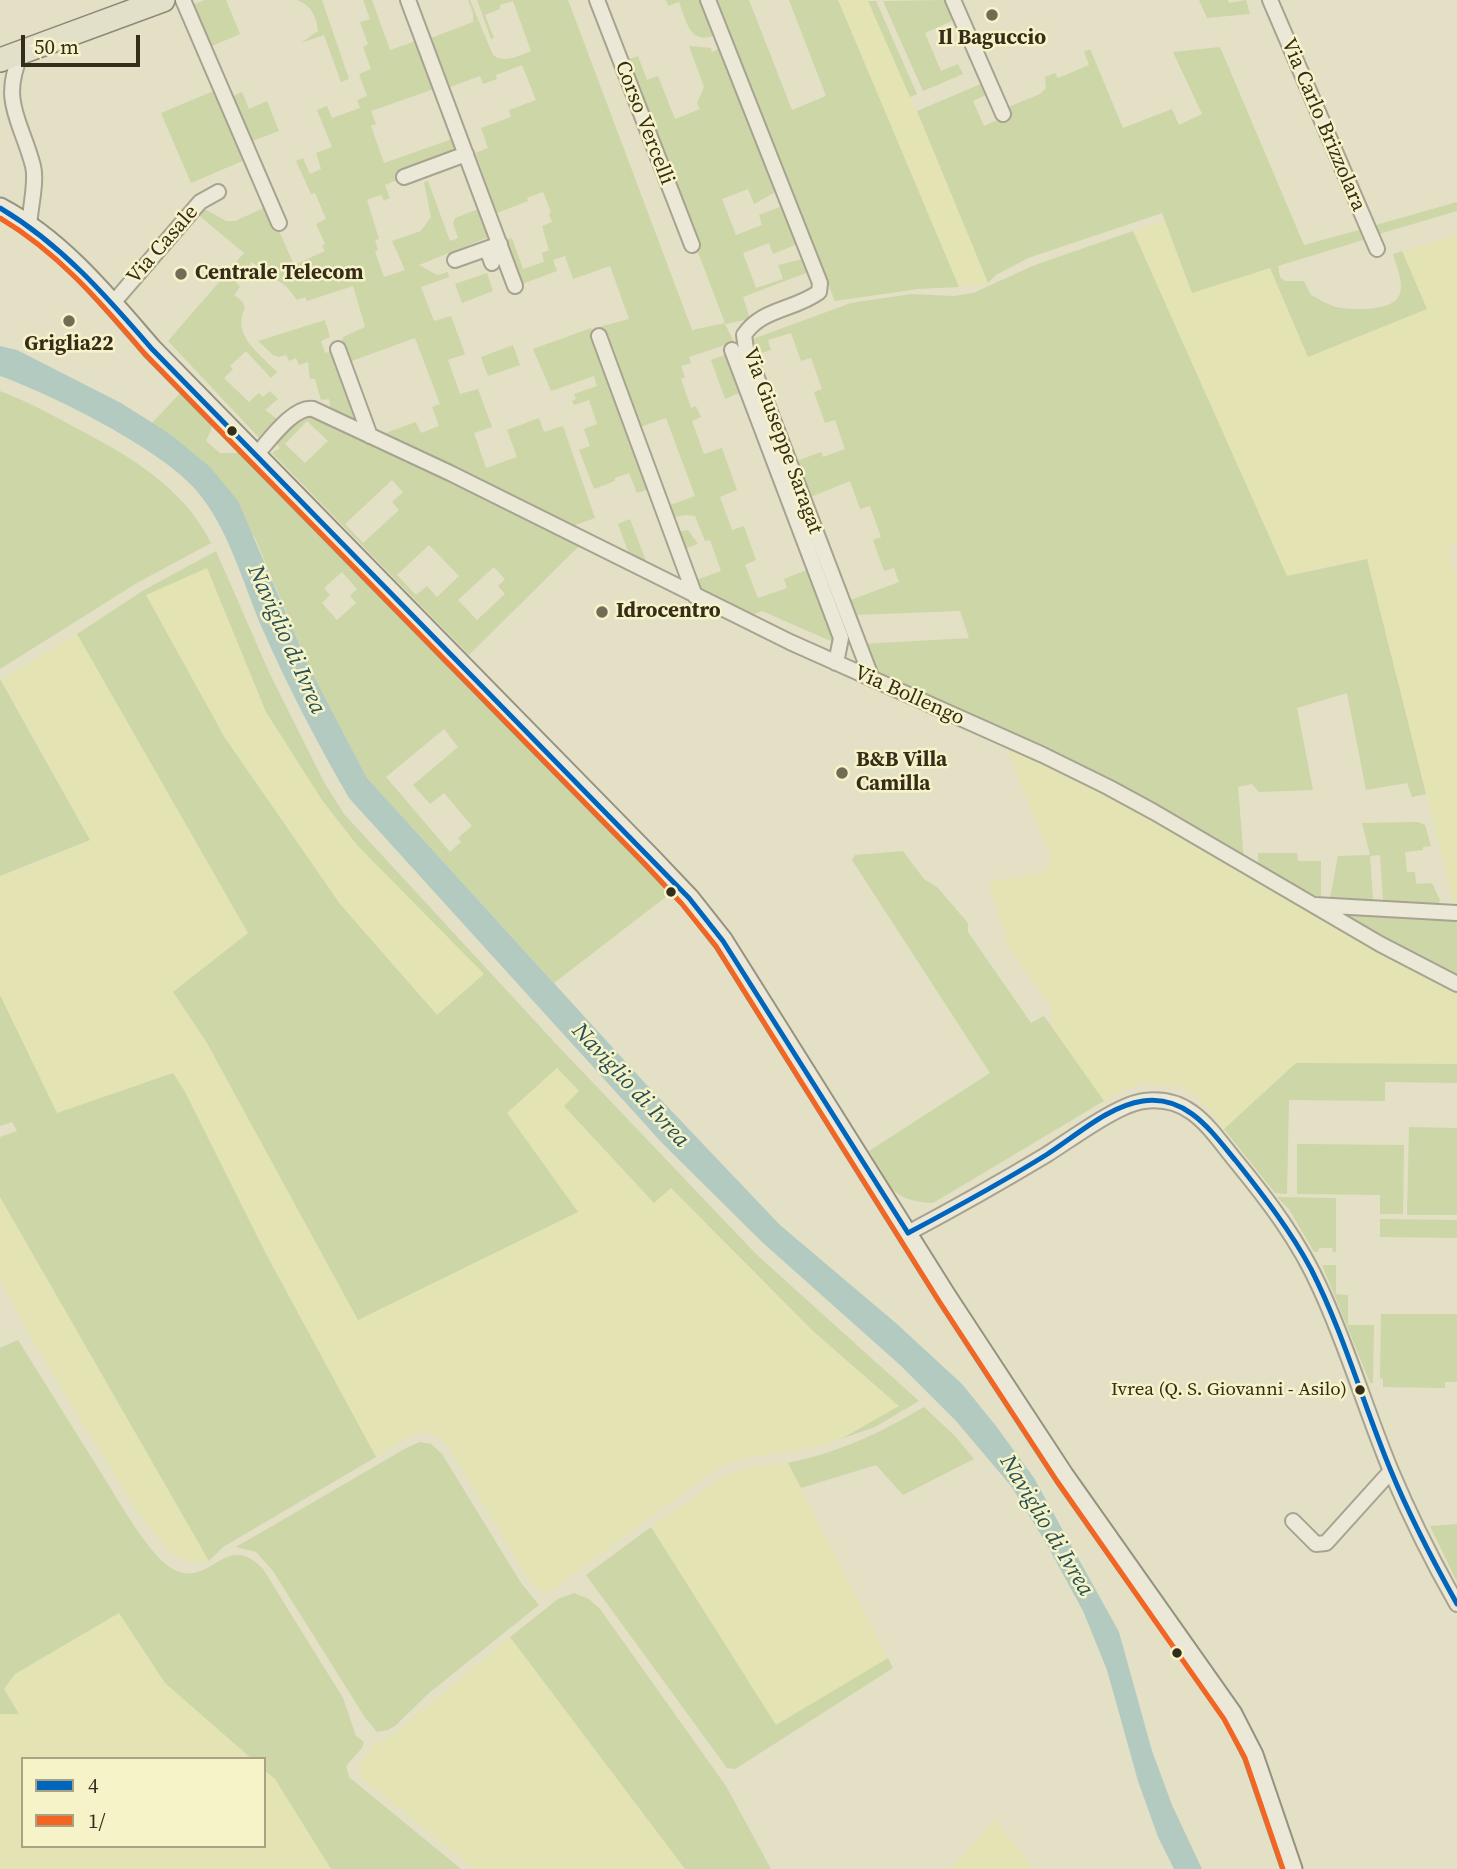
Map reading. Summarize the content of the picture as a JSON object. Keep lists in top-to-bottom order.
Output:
{
  "streets": {
    "main road": ["Via Casale"],
    "street": [
      "Corso Vercelli",
      "Via Carlo Brizzolara",
      "Via Giuseppe Saragat",
      "Via Bollengo"
    ]
  },
  "crossings": [
    ["Via Casale", "Via Bollengo"],
    ["Via Giuseppe Saragat", "Via Bollengo"]
  ],
  "water": ["Naviglio di Ivrea"],
  "places": [
    "Il Baguccio",
    "Centrale Telecom",
    "Griglia22",
    "Idrocentro",
    "B&B Villa Camilla",
    "Ivrea (Q. S. Giovanni - Asilo)"
  ],
  "lines": ["transit line 4", "transit line 1/"],
  "legend": ["4", "1/"],
  "scale_bar": "50 m"
}
